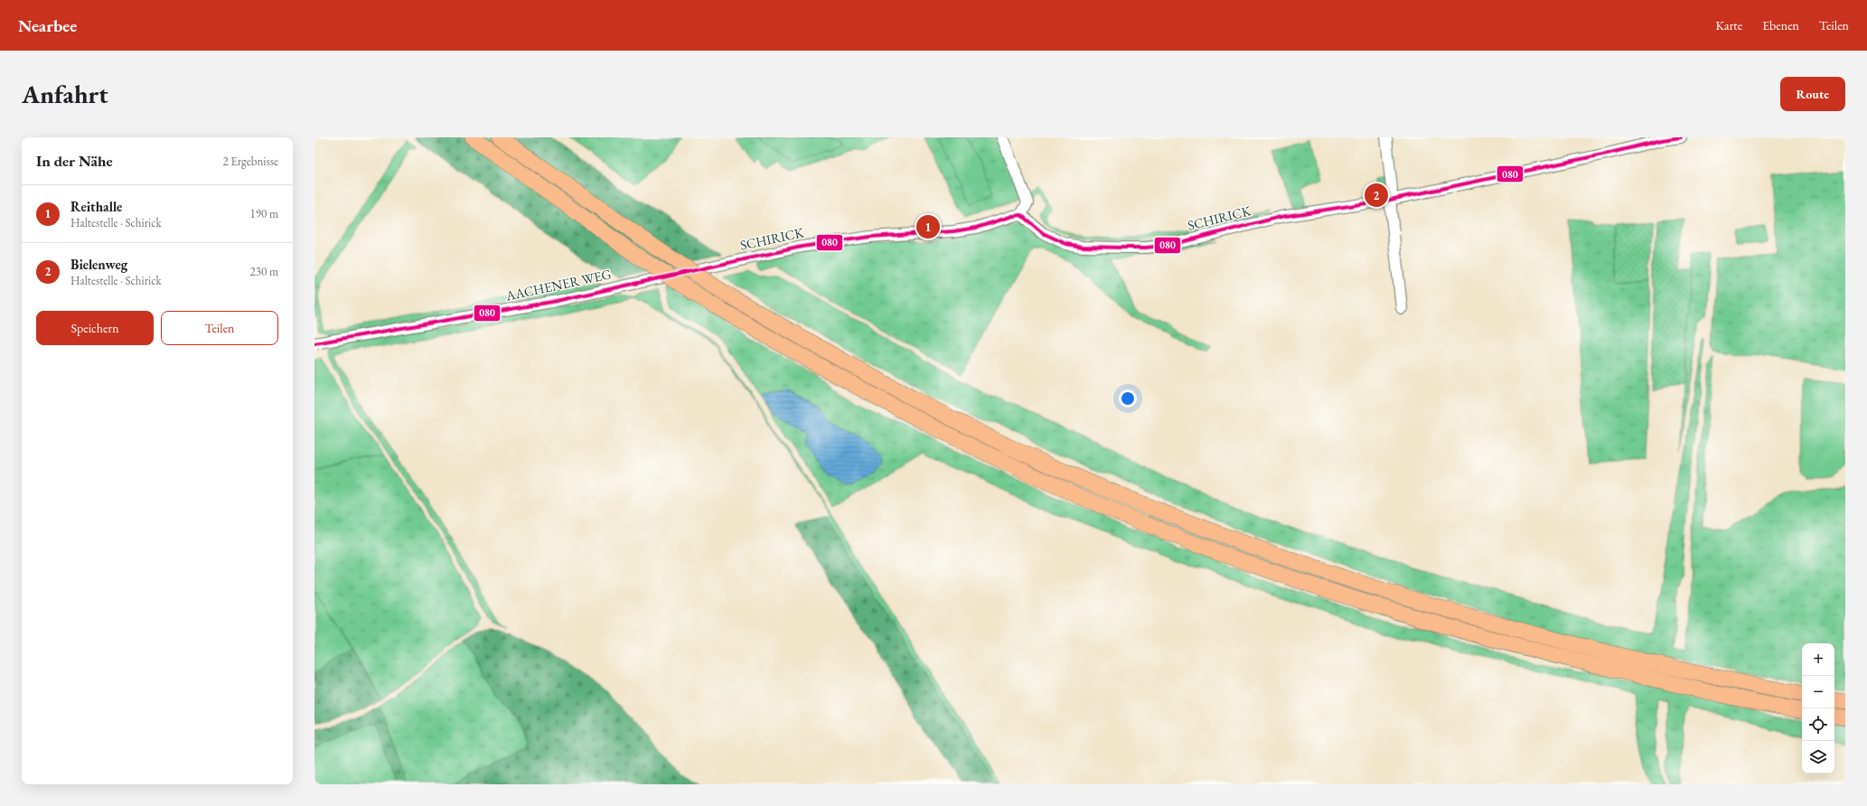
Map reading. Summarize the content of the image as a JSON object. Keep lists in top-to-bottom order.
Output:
{
  "streets": {
    "street": ["SCHIRICK", "AACHENER WEG"]
  },
  "crossings": [
    ["SCHIRICK", "AACHENER WEG"]
  ],
  "lines": ["transit line 080"],
  "page": {
    "header": "Nearbee",
    "nav": ["Karte", "Ebenen", "Teilen"],
    "buttons": [
      "Route",
      ["Speichern", "Teilen"]
    ],
    "title": "Anfahrt",
    "heading": ["In der Nähe", "2 Ergebnisse"],
    "pins": ["2", "1"],
    "list": [
      {
        "mark": "1",
        "name": "Reithalle",
        "note": "Haltestelle · Schirick",
        "value": "190 m"
      },
      {
        "mark": "2",
        "name": "Bielenweg",
        "note": "Haltestelle · Schirick",
        "value": "230 m"
      }
    ],
    "map_buttons": ["+", "−"]
  }
}
